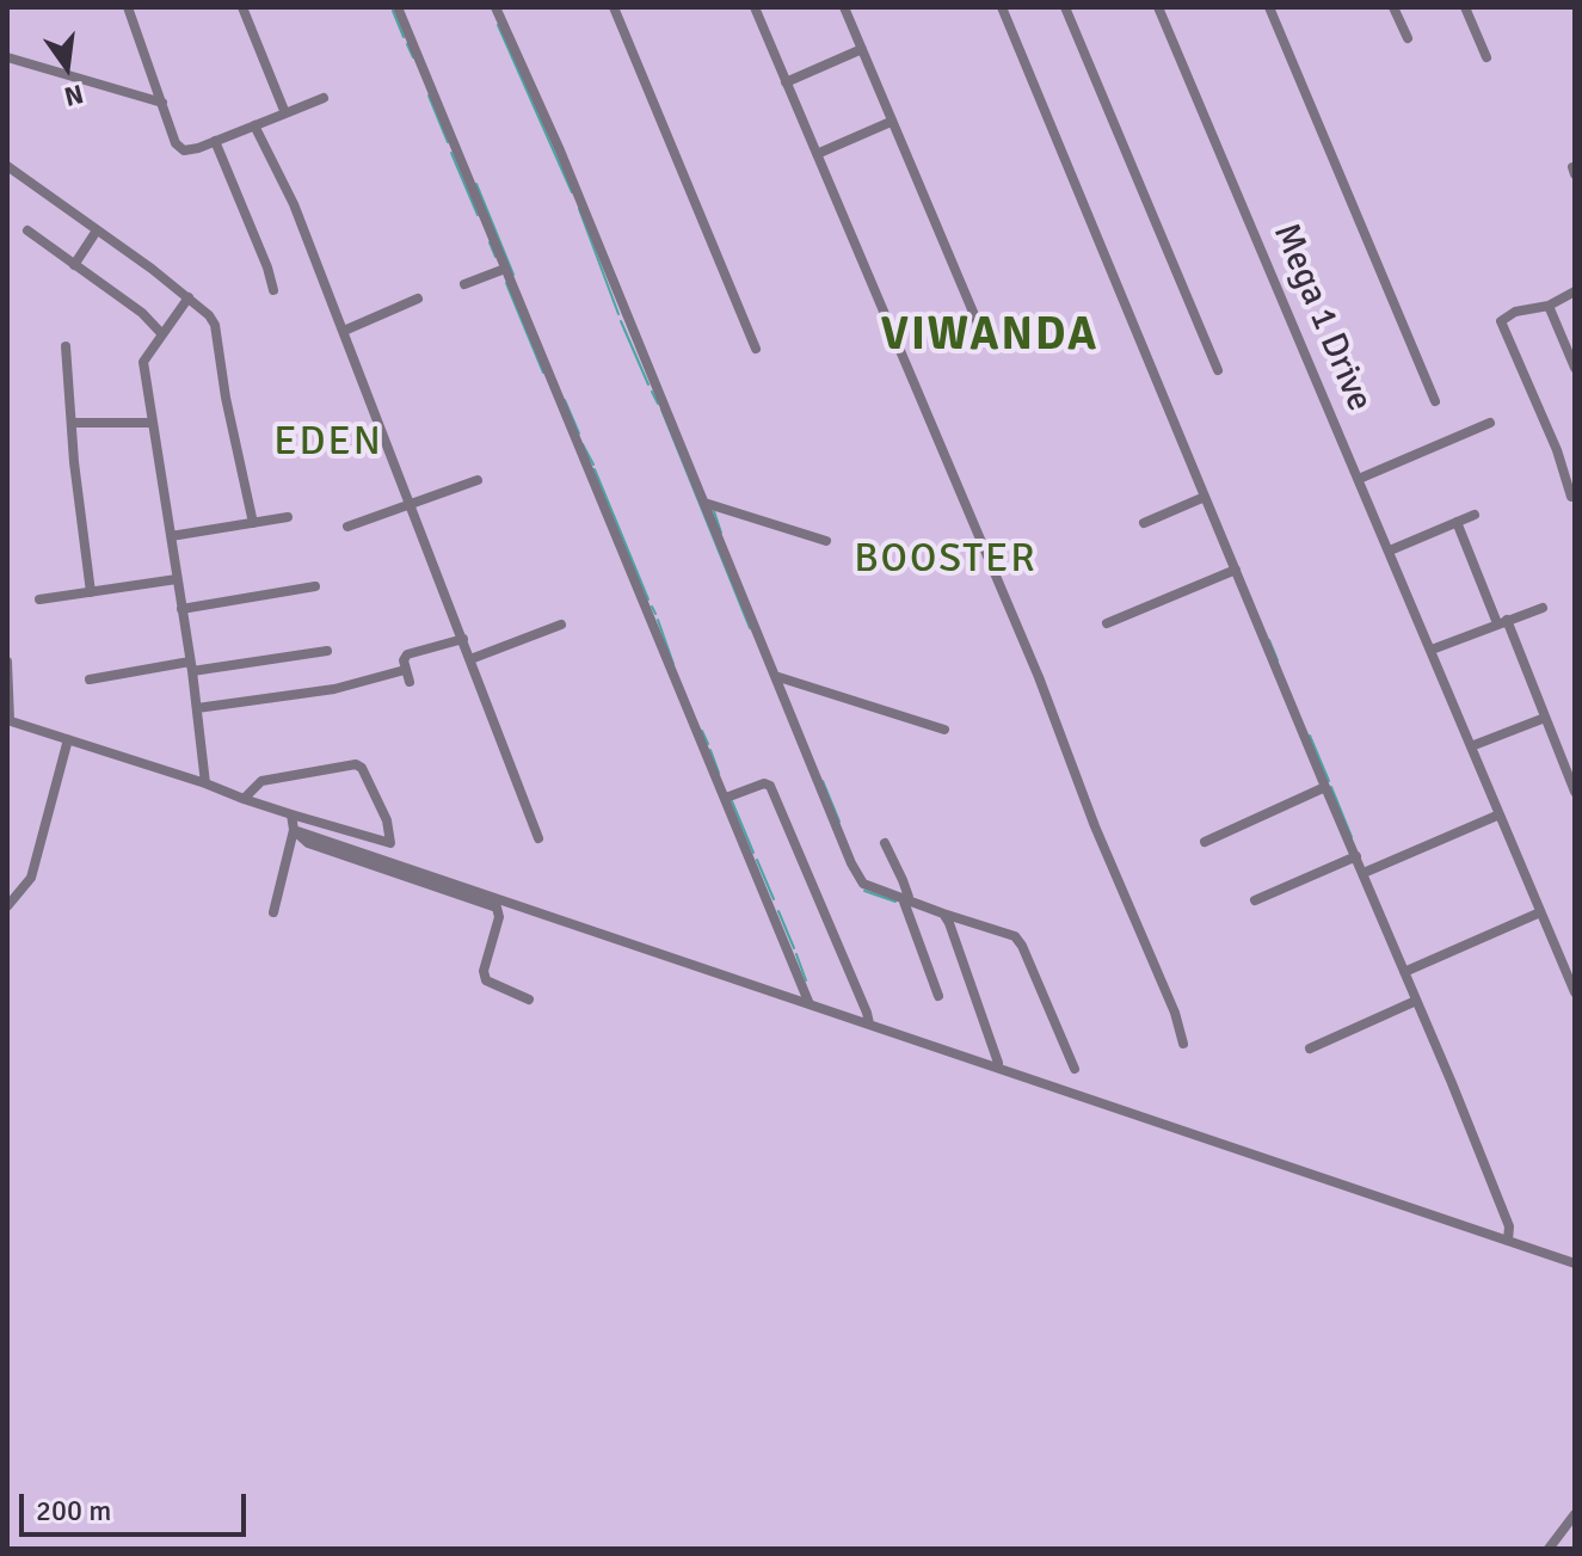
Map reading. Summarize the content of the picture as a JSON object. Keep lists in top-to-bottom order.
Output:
{
  "streets": {
    "street": ["Mega 1 Drive"]
  },
  "districts": ["VIWANDA", "EDEN", "BOOSTER"],
  "scale_bar": "200 m",
  "north": "bottom"
}
